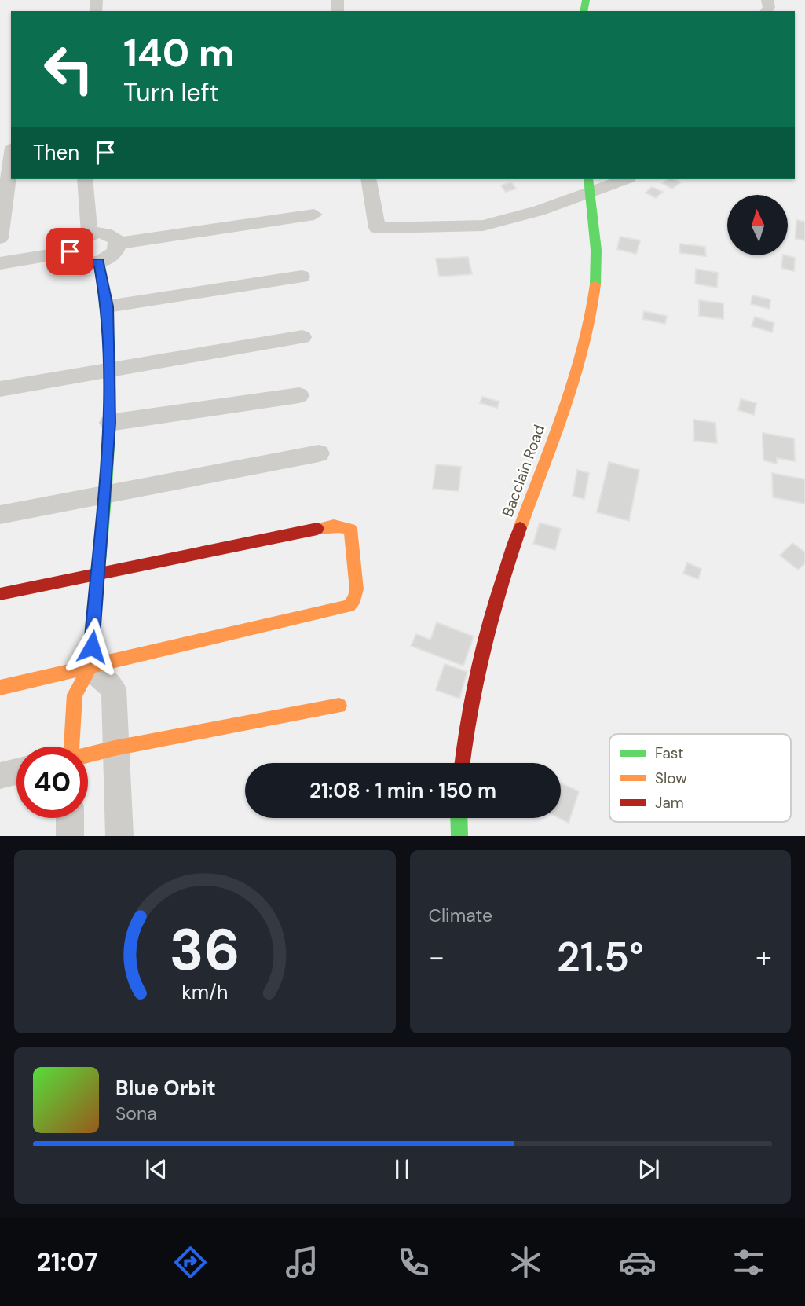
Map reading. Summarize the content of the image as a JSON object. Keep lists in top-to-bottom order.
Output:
{
  "streets": {
    "street": ["Bacclain Road"]
  },
  "legend": ["Fast", "Slow", "Jam"],
  "north": "top",
  "page": {
    "turn": ["140 m", "Turn left"],
    "then": "Then",
    "limit": "40",
    "trip": "21:08 · 1 min · 150 m",
    "tile": "Climate",
    "heat": ["−", "21.5°", "+"],
    "song": ["Blue Orbit", "Sona"],
    "tabs": "21:07",
    "gauge": ["36", "km/h"]
  }
}
